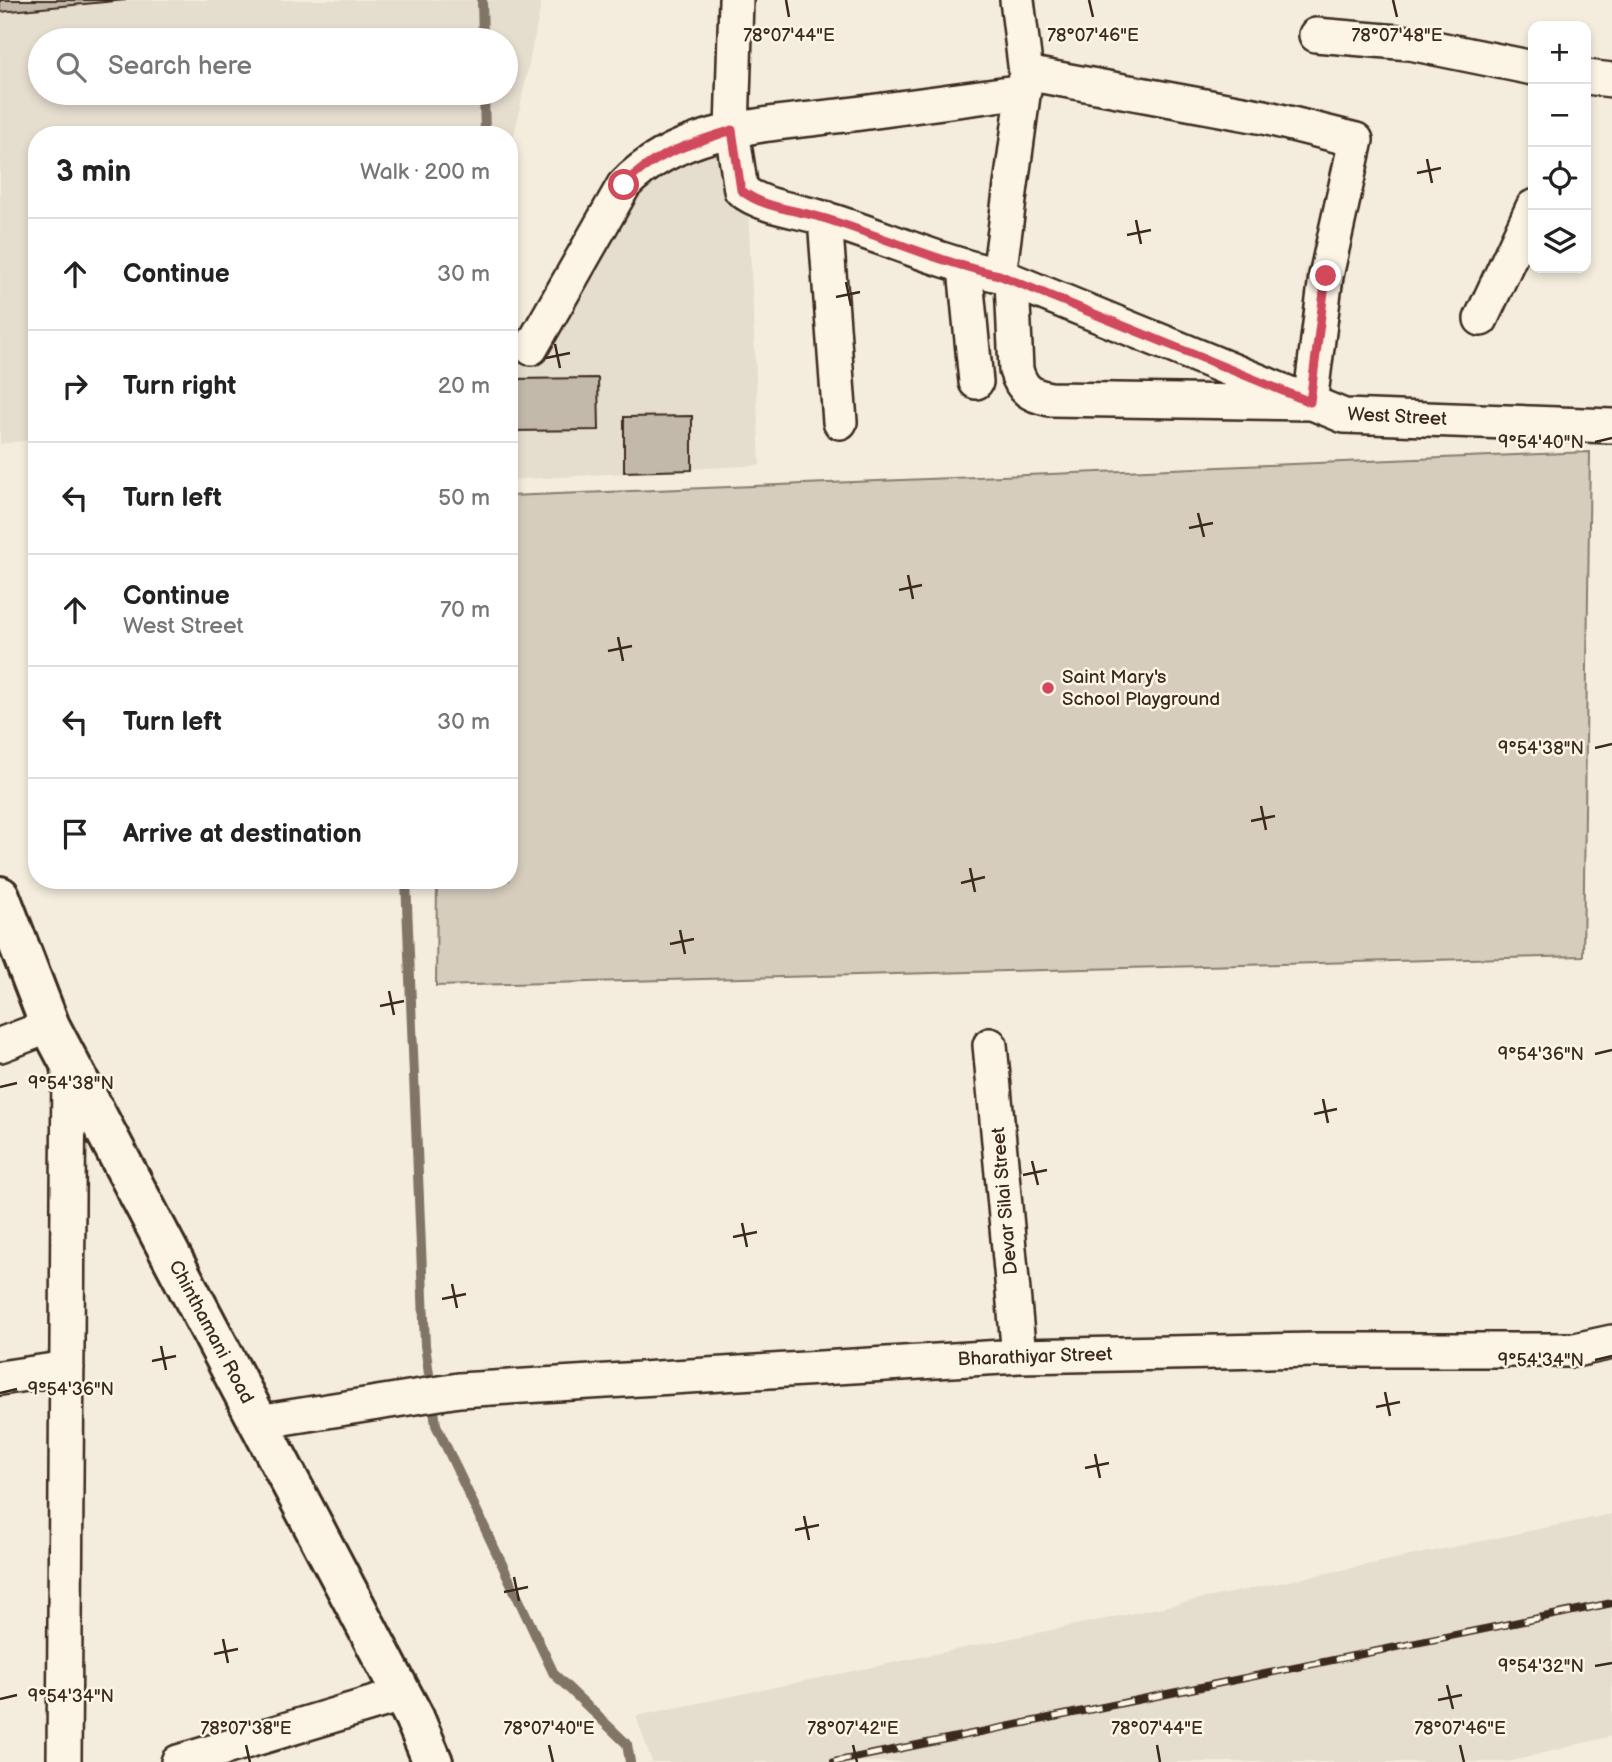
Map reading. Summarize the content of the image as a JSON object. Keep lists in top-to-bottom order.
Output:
{
  "streets": {
    "main road": ["Chinthamani Road"],
    "street": ["West Street", "Devar Silai Street", "Bharathiyar Street"]
  },
  "crossings": [
    ["Devar Silai Street", "Bharathiyar Street"],
    ["Chinthamani Road", "Bharathiyar Street"]
  ],
  "places": ["Saint Mary's School Playground"],
  "page": {
    "map_buttons": ["+", "−"],
    "search": "Search here",
    "heading": ["3 min", "Walk · 200 m"],
    "list": [
      ["Continue", "30 m"],
      ["Turn right", "20 m"],
      ["Turn left", "50 m"],
      ["Continue", "West Street", "70 m"],
      ["Turn left", "30 m"],
      "Arrive at destination"
    ]
  },
  "coordinates": [
    "78°07'44\"E",
    "78°07'46\"E",
    "78°07'48\"E",
    "9°54'40\"N",
    "9°54'38\"N",
    "9°54'36\"N",
    "9°54'34\"N",
    "9°54'32\"N",
    "78°07'38\"E",
    "78°07'40\"E",
    "78°07'42\"E"
  ]
}
